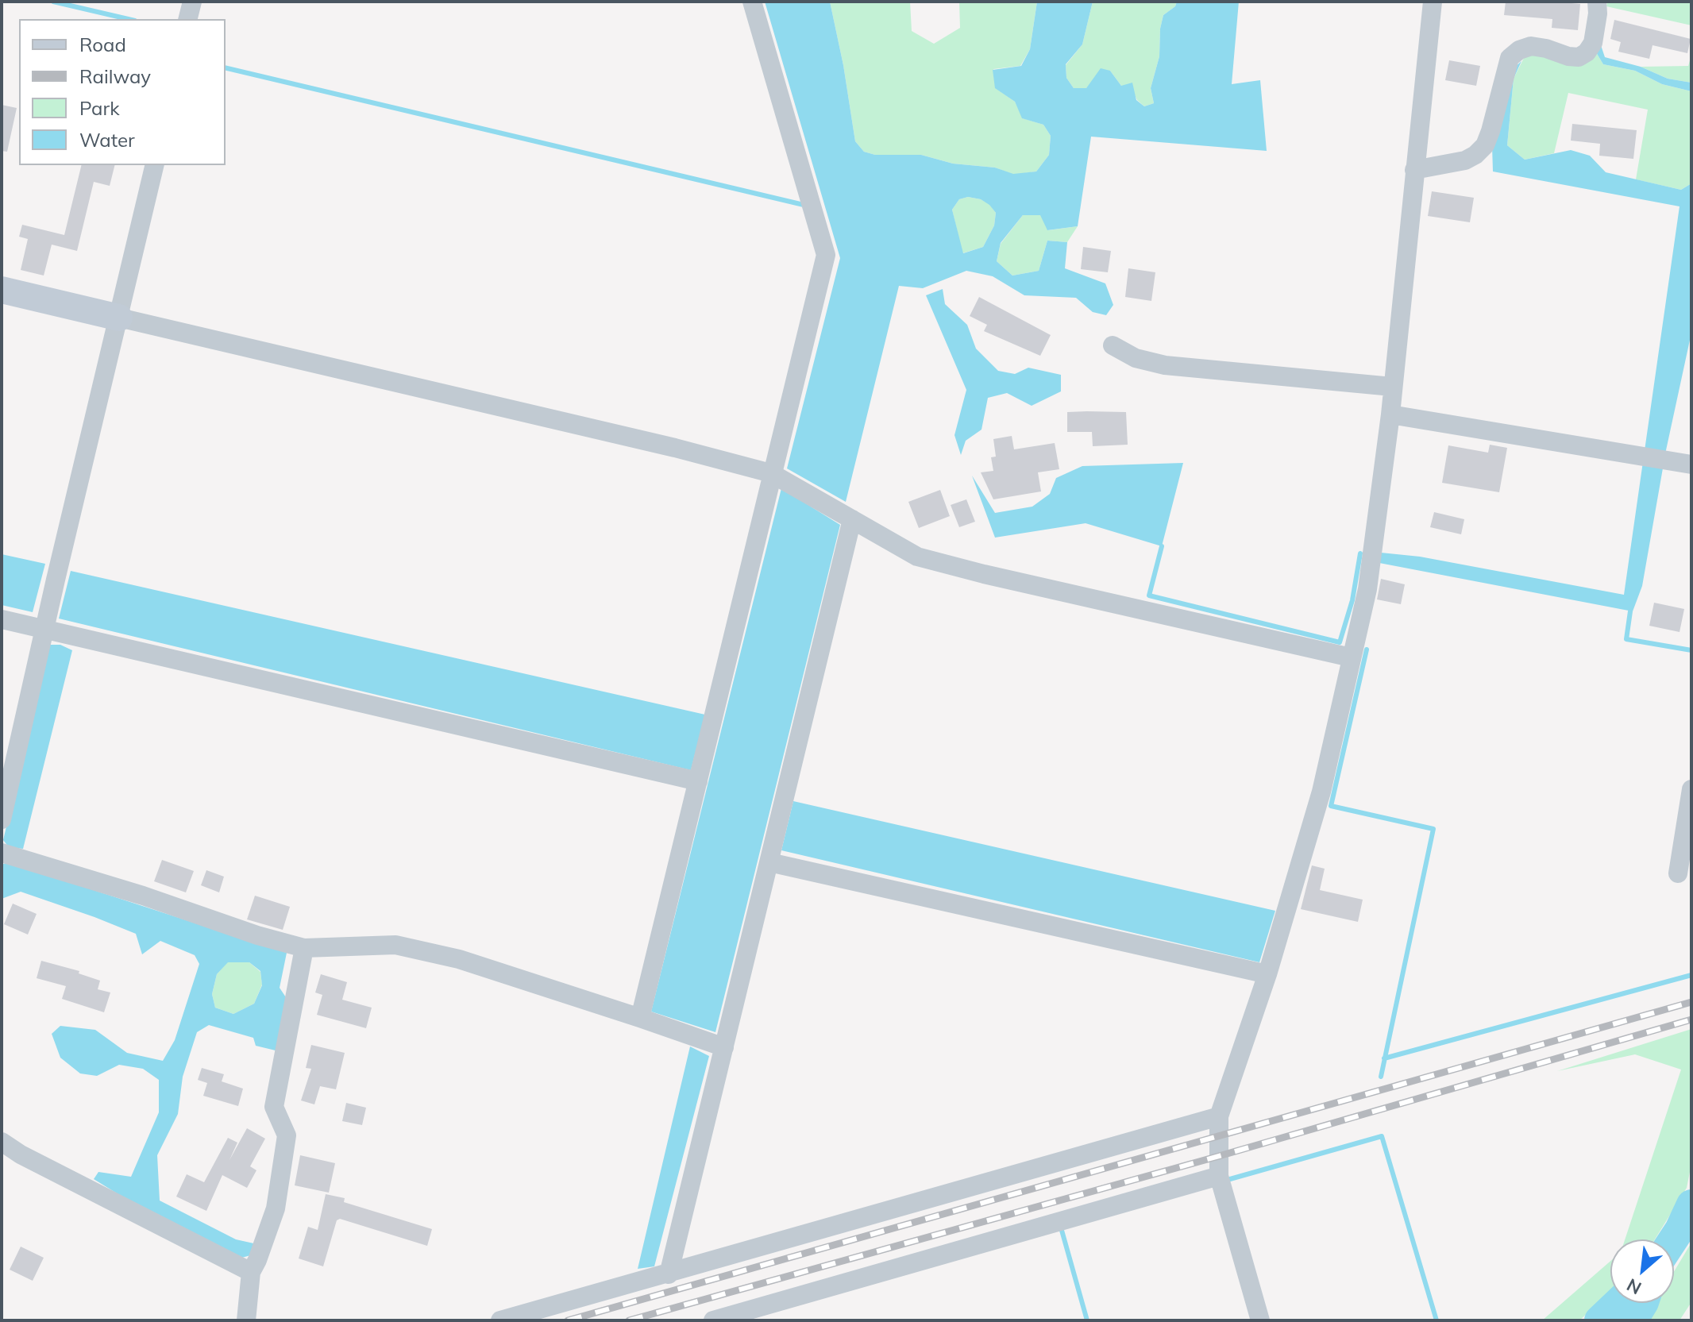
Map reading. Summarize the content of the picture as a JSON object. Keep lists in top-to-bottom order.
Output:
{
  "legend": [
    "Road",
    "Railway",
    "Park",
    "Water"
  ],
  "north": "bottom left"
}
